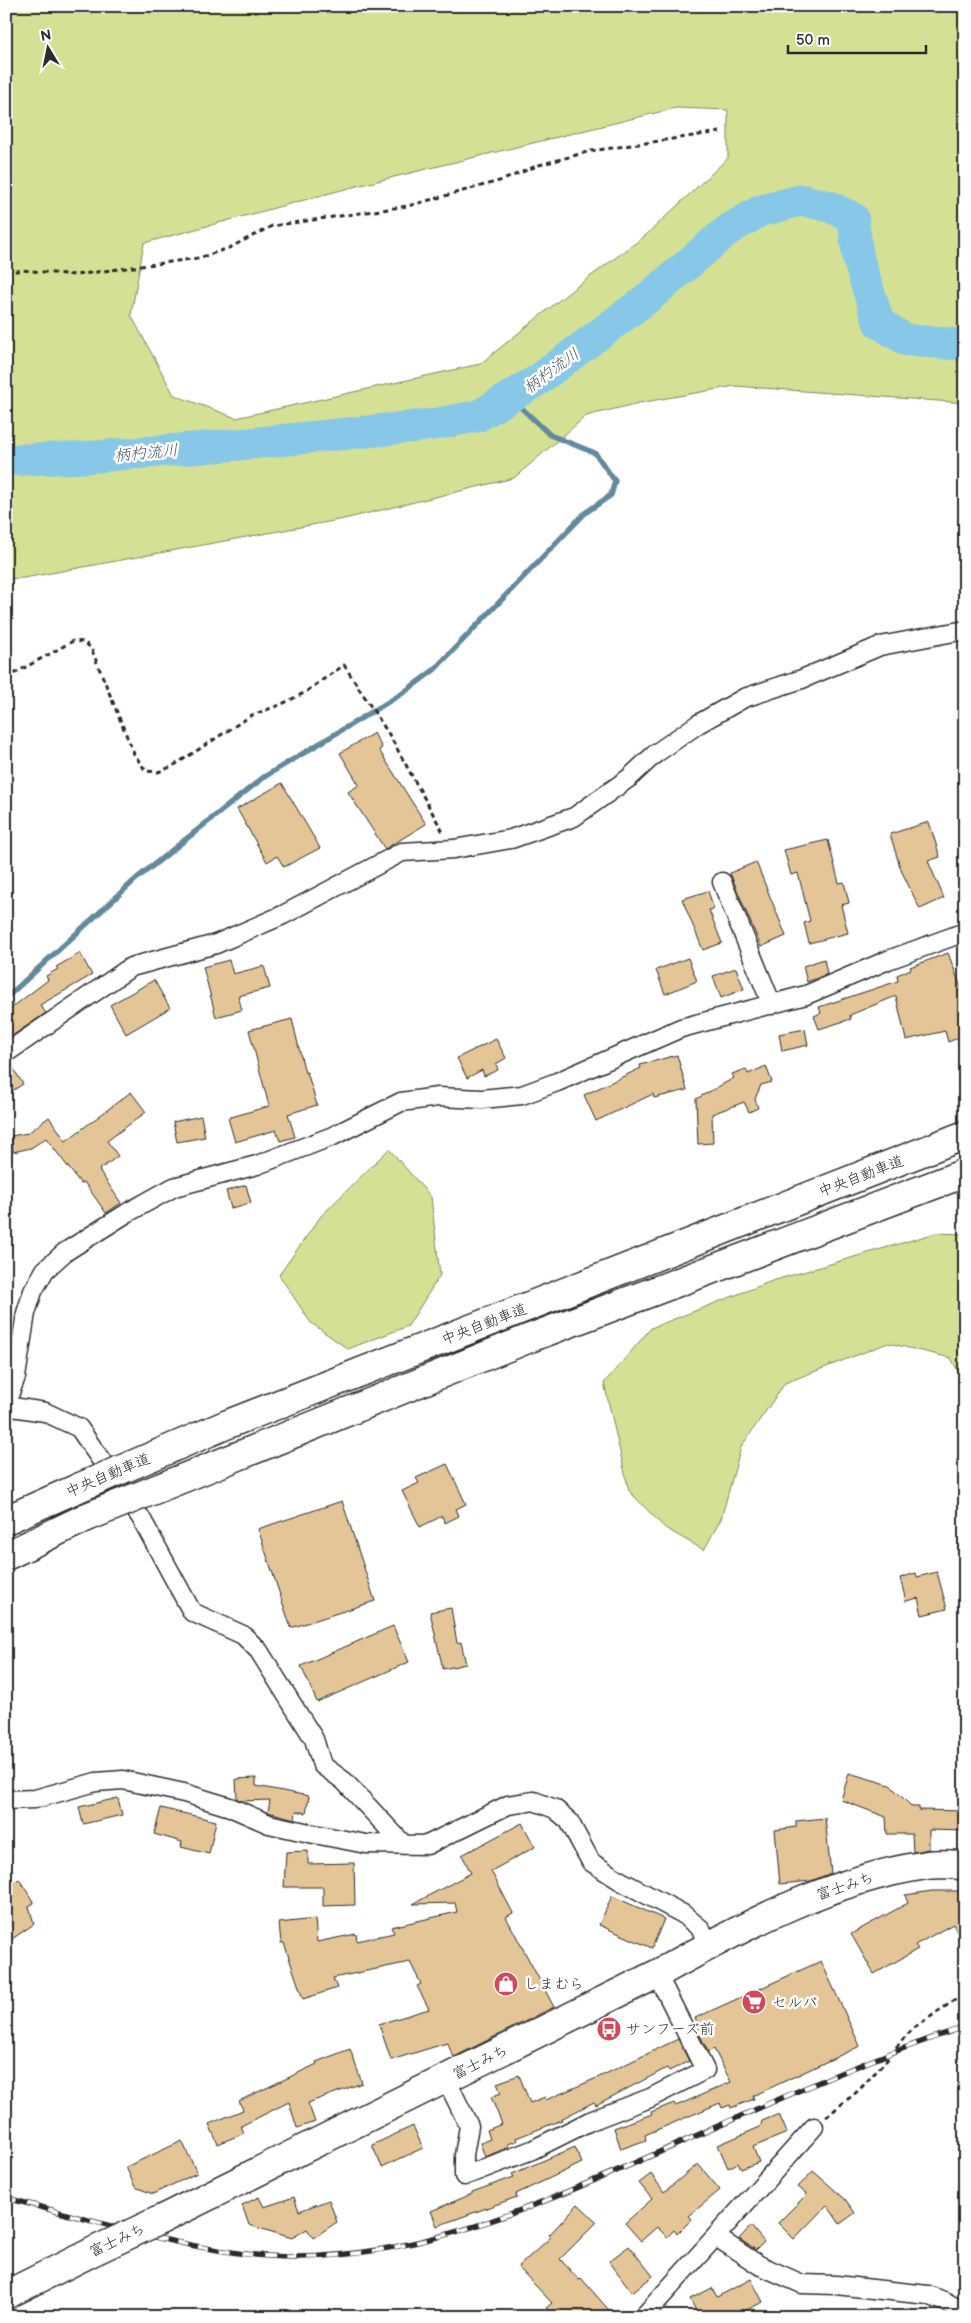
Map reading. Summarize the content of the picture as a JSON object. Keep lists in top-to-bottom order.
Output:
{
  "streets": {
    "highway": ["中央自動車道", "富士みち"]
  },
  "water": ["柄杓流川"],
  "places": {
    "shop": ["しまむら"],
    "supermarket": ["セルバ"],
    "bus stop": ["サンフーズ前"]
  },
  "scale_bar": "50 m",
  "north": "top"
}
